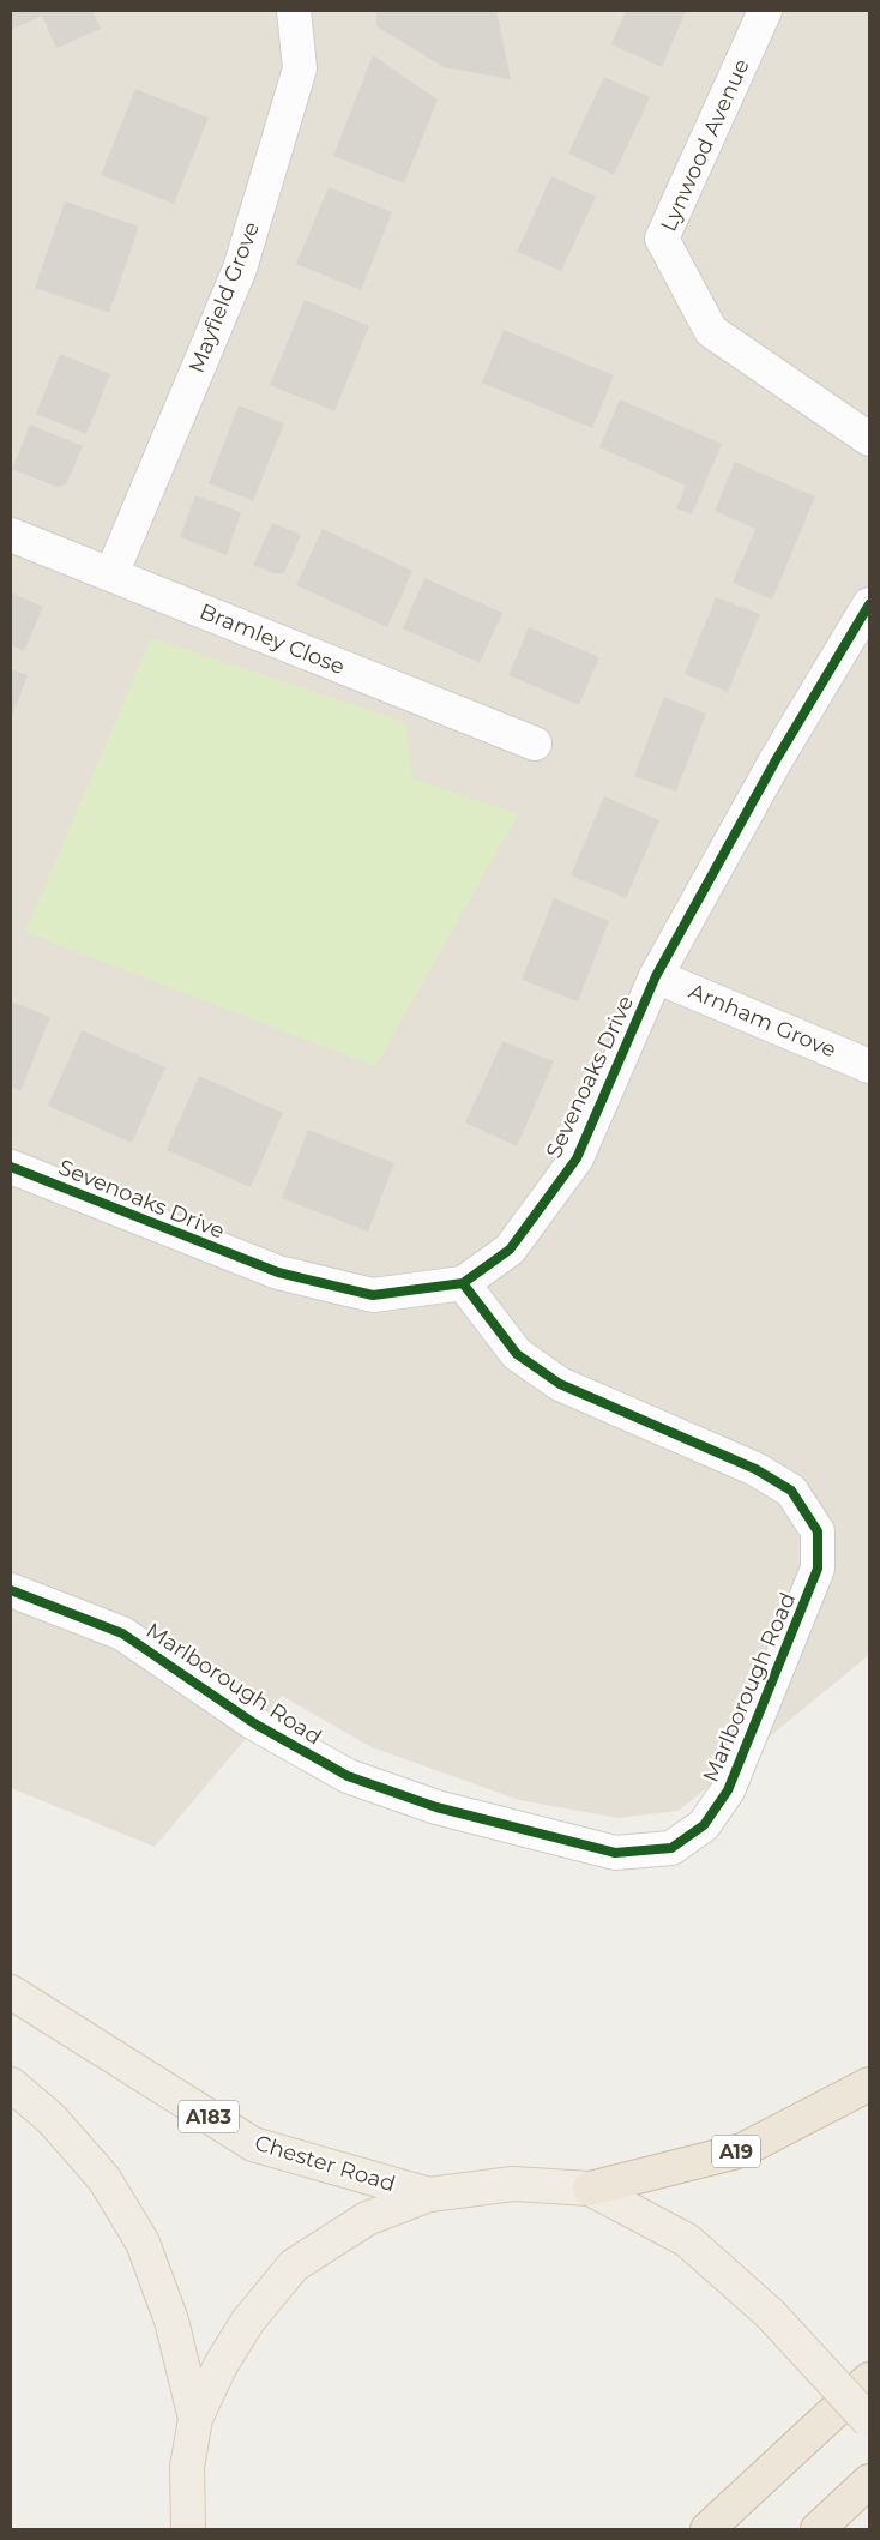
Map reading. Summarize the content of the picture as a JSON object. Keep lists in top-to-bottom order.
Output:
{
  "streets": {
    "highway": ["A19"],
    "main road": ["A183", "Chester Road"],
    "street": [
      "Lynwood Avenue",
      "Mayfield Grove",
      "Bramley Close",
      "Arnham Grove",
      "Sevenoaks Drive",
      "Marlborough Road"
    ]
  },
  "crossings": [
    ["Mayfield Grove", "Bramley Close"],
    ["Arnham Grove", "Sevenoaks Drive"],
    ["Sevenoaks Drive", "Marlborough Road"]
  ]
}
